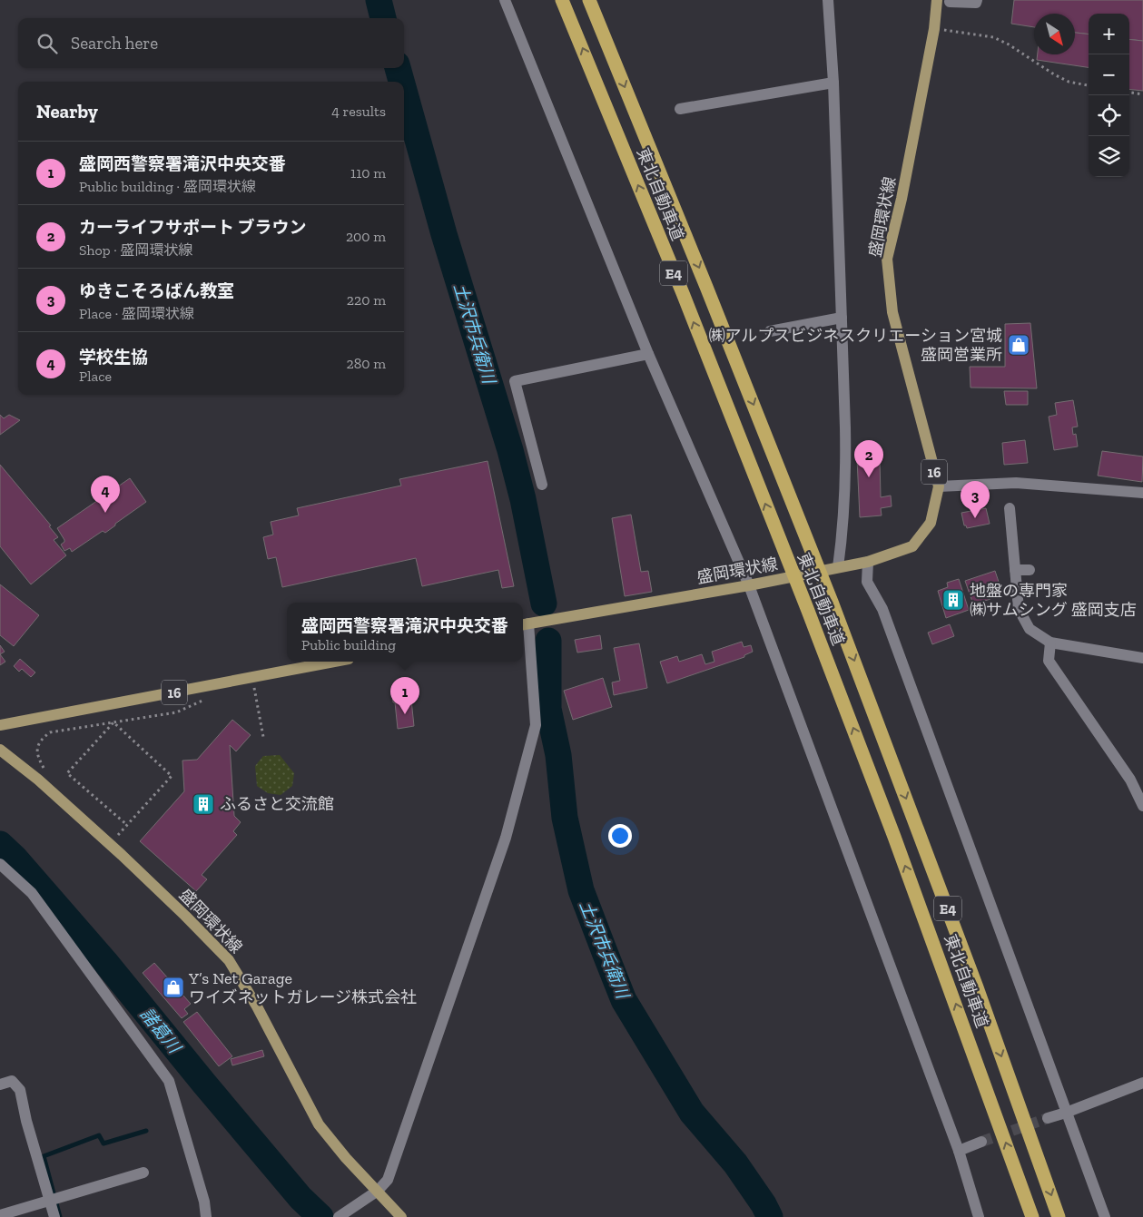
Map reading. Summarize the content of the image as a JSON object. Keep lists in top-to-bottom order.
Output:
{
  "streets": {
    "highway": ["東北自動車道", "E4"],
    "main road": ["盛岡環状線", "16"]
  },
  "water": ["土沢市兵衛川", "諸葛川"],
  "places": {
    "shop": ["㈱アルプスビジネスクリエーション宮城 盛岡営業所", "Y’s Net Garage ワイズネットガレージ株式会社"],
    "building": ["地盤の専門家 ㈱サムシング 盛岡支店", "ふるさと交流館"]
  },
  "north": "bottom right",
  "page": {
    "map_buttons": ["+", "−"],
    "search": "Search here",
    "heading": ["Nearby", "4 results"],
    "list": [
      {
        "mark": "1",
        "name": "盛岡西警察署滝沢中央交番",
        "note": "Public building · 盛岡環状線",
        "value": "110 m"
      },
      {
        "mark": "2",
        "name": "カーライフサポート ブラウン",
        "note": "Shop · 盛岡環状線",
        "value": "200 m"
      },
      {
        "mark": "3",
        "name": "ゆきこそろばん教室",
        "note": "Place · 盛岡環状線",
        "value": "220 m"
      },
      {
        "mark": "4",
        "name": "学校生協",
        "note": "Place",
        "value": "280 m"
      }
    ],
    "pins": [
      "2",
      "4",
      "3",
      "1"
    ],
    "popup": ["盛岡西警察署滝沢中央交番", "Public building"]
  }
}
